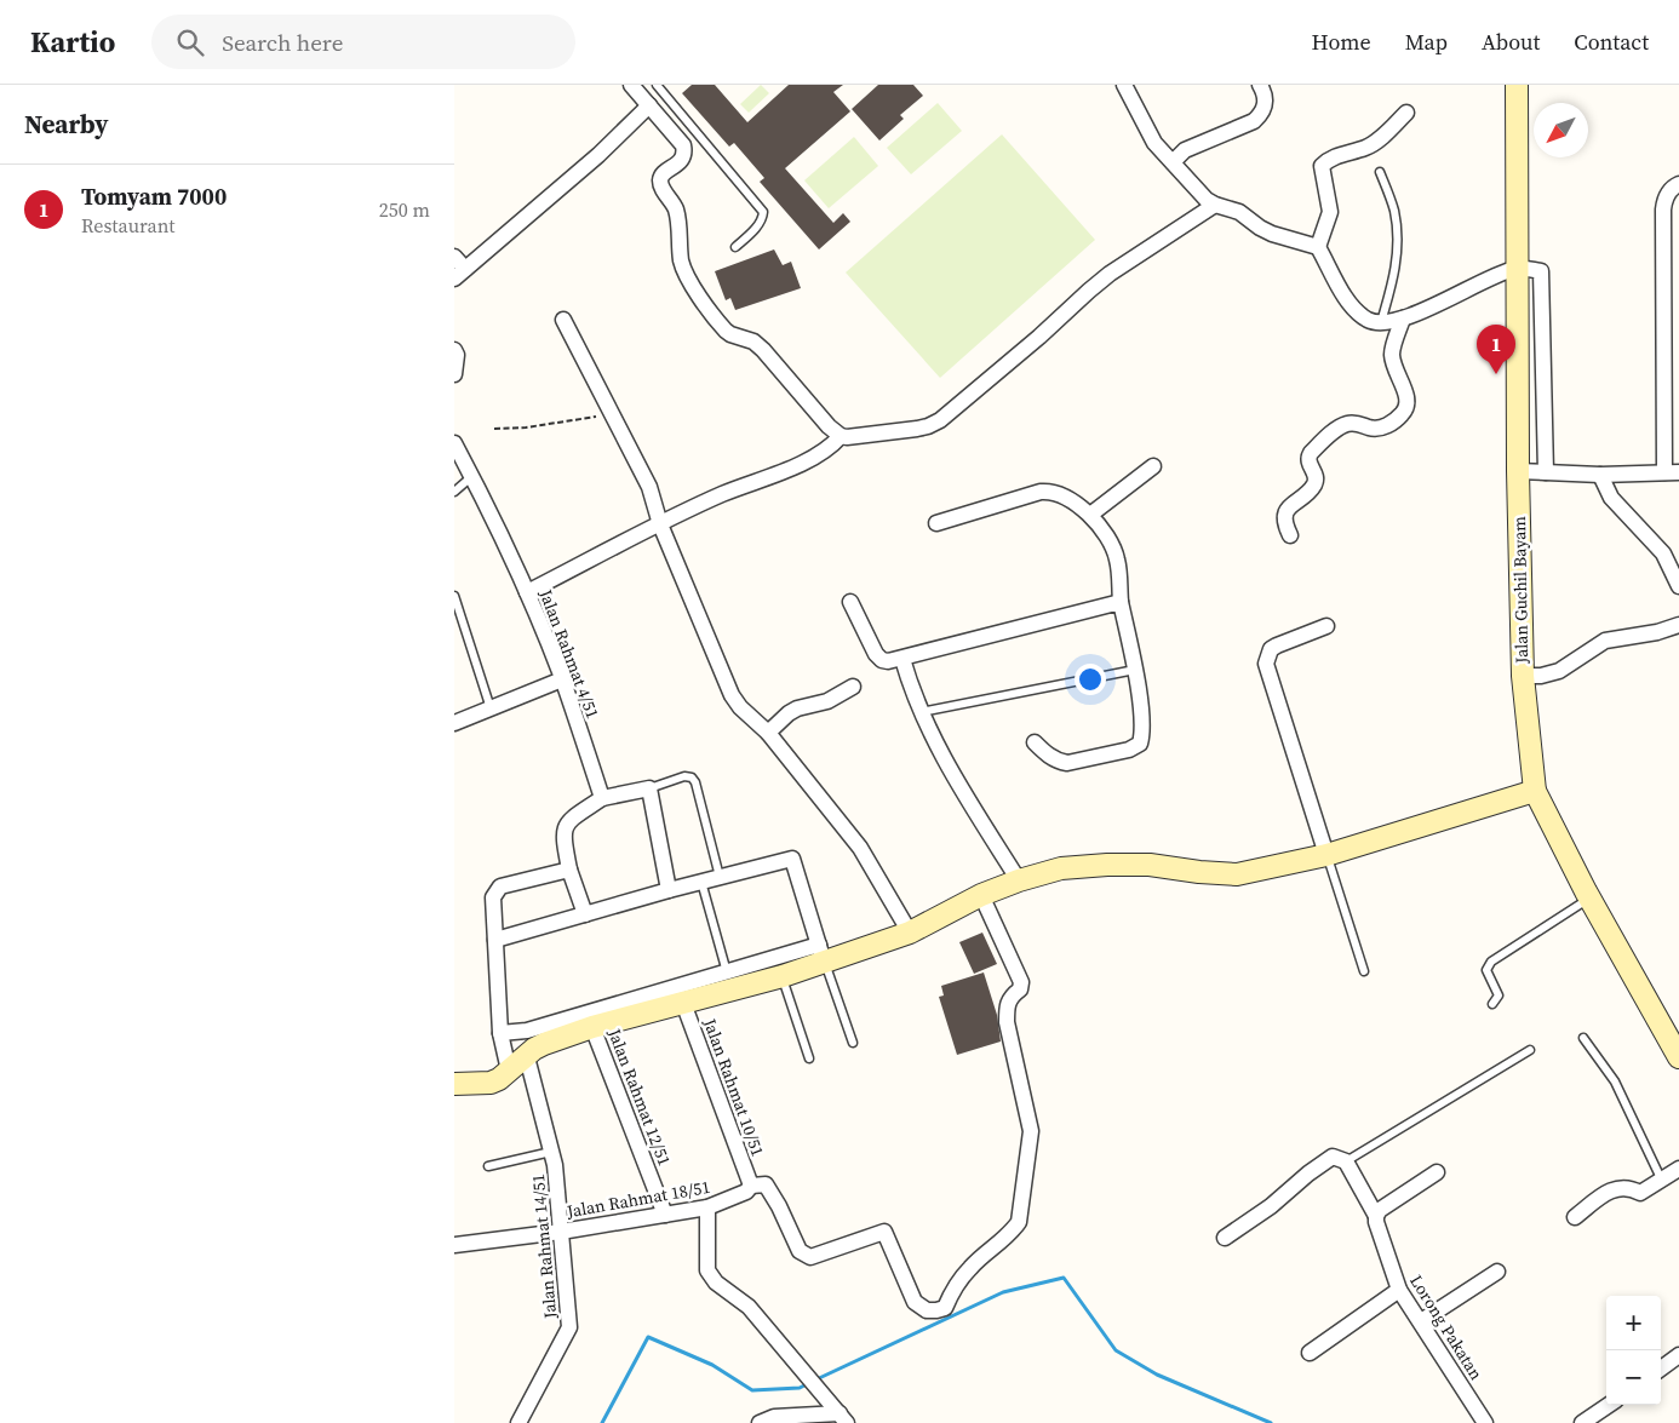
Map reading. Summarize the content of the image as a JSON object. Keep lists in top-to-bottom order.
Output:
{
  "streets": {
    "street": [
      "Jalan Guchil Bayam",
      "Jalan Rahmat 4/51",
      "Jalan Rahmat 10/51",
      "Jalan Rahmat 12/51",
      "Jalan Rahmat 18/51",
      "Jalan Rahmat 14/51",
      "Lorong Pakatan"
    ]
  },
  "crossings": [
    ["Jalan Rahmat 10/51", "Jalan Rahmat 18/51"],
    ["Jalan Rahmat 12/51", "Jalan Rahmat 18/51"],
    ["Jalan Rahmat 18/51", "Jalan Rahmat 14/51"]
  ],
  "north": "bottom left",
  "page": {
    "header": "Kartio",
    "search": "Search here",
    "nav": [
      "Home",
      "Map",
      "About",
      "Contact"
    ],
    "heading": "Nearby",
    "list": [
      {
        "mark": "1",
        "name": "Tomyam 7000",
        "note": "Restaurant",
        "value": "250 m"
      }
    ],
    "pins": "1",
    "map_buttons": ["+", "−"]
  }
}
